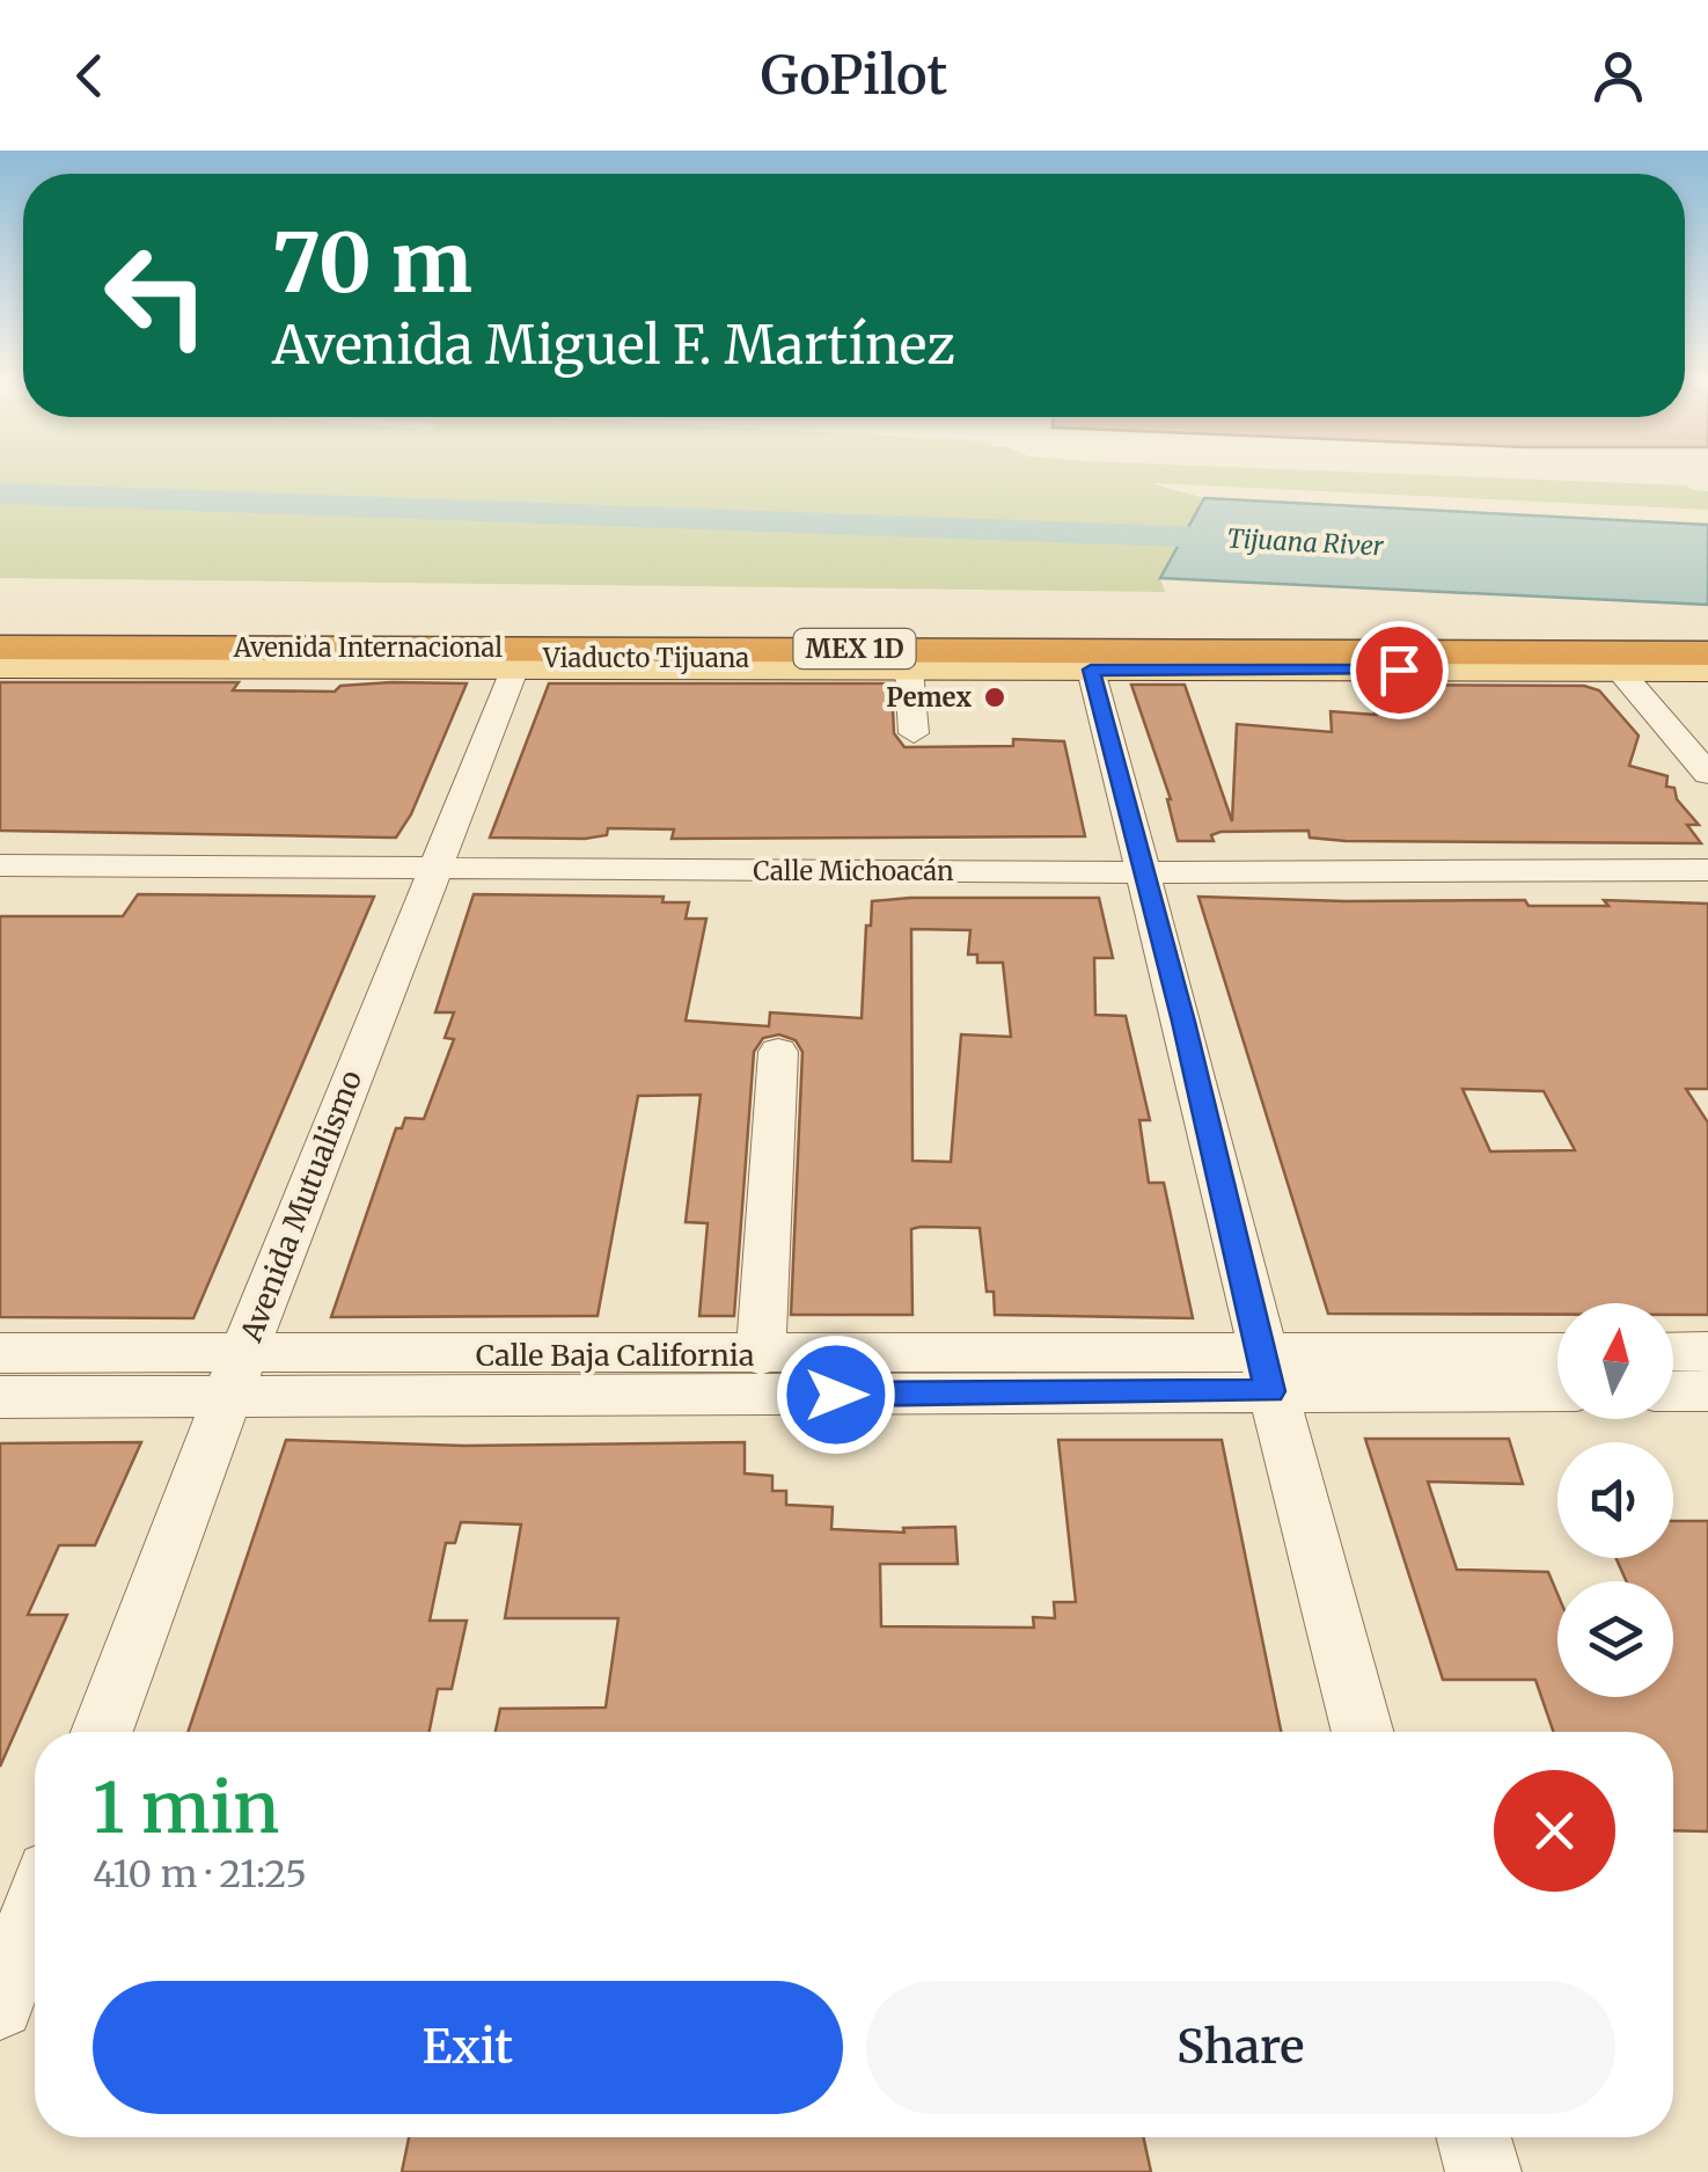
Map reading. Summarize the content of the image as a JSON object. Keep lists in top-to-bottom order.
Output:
{
  "streets": {
    "highway": ["Avenida Internacional", "MEX 1D"],
    "street": ["Calle Michoacán", "Avenida Mutualismo", "Calle Baja California"]
  },
  "crossings": [
    ["Avenida Internacional", "Avenida Mutualismo"],
    ["Calle Michoacán", "Avenida Mutualismo"],
    ["Avenida Mutualismo", "Calle Baja California"]
  ],
  "water": ["Tijuana River"],
  "places": ["Pemex"],
  "north": "top",
  "page": {
    "header": "GoPilot",
    "turn": ["70 m", "Avenida Miguel F. Martínez"],
    "heading": ["1 min", "410 m · 21:25"],
    "buttons": ["Exit", "Share"]
  }
}
